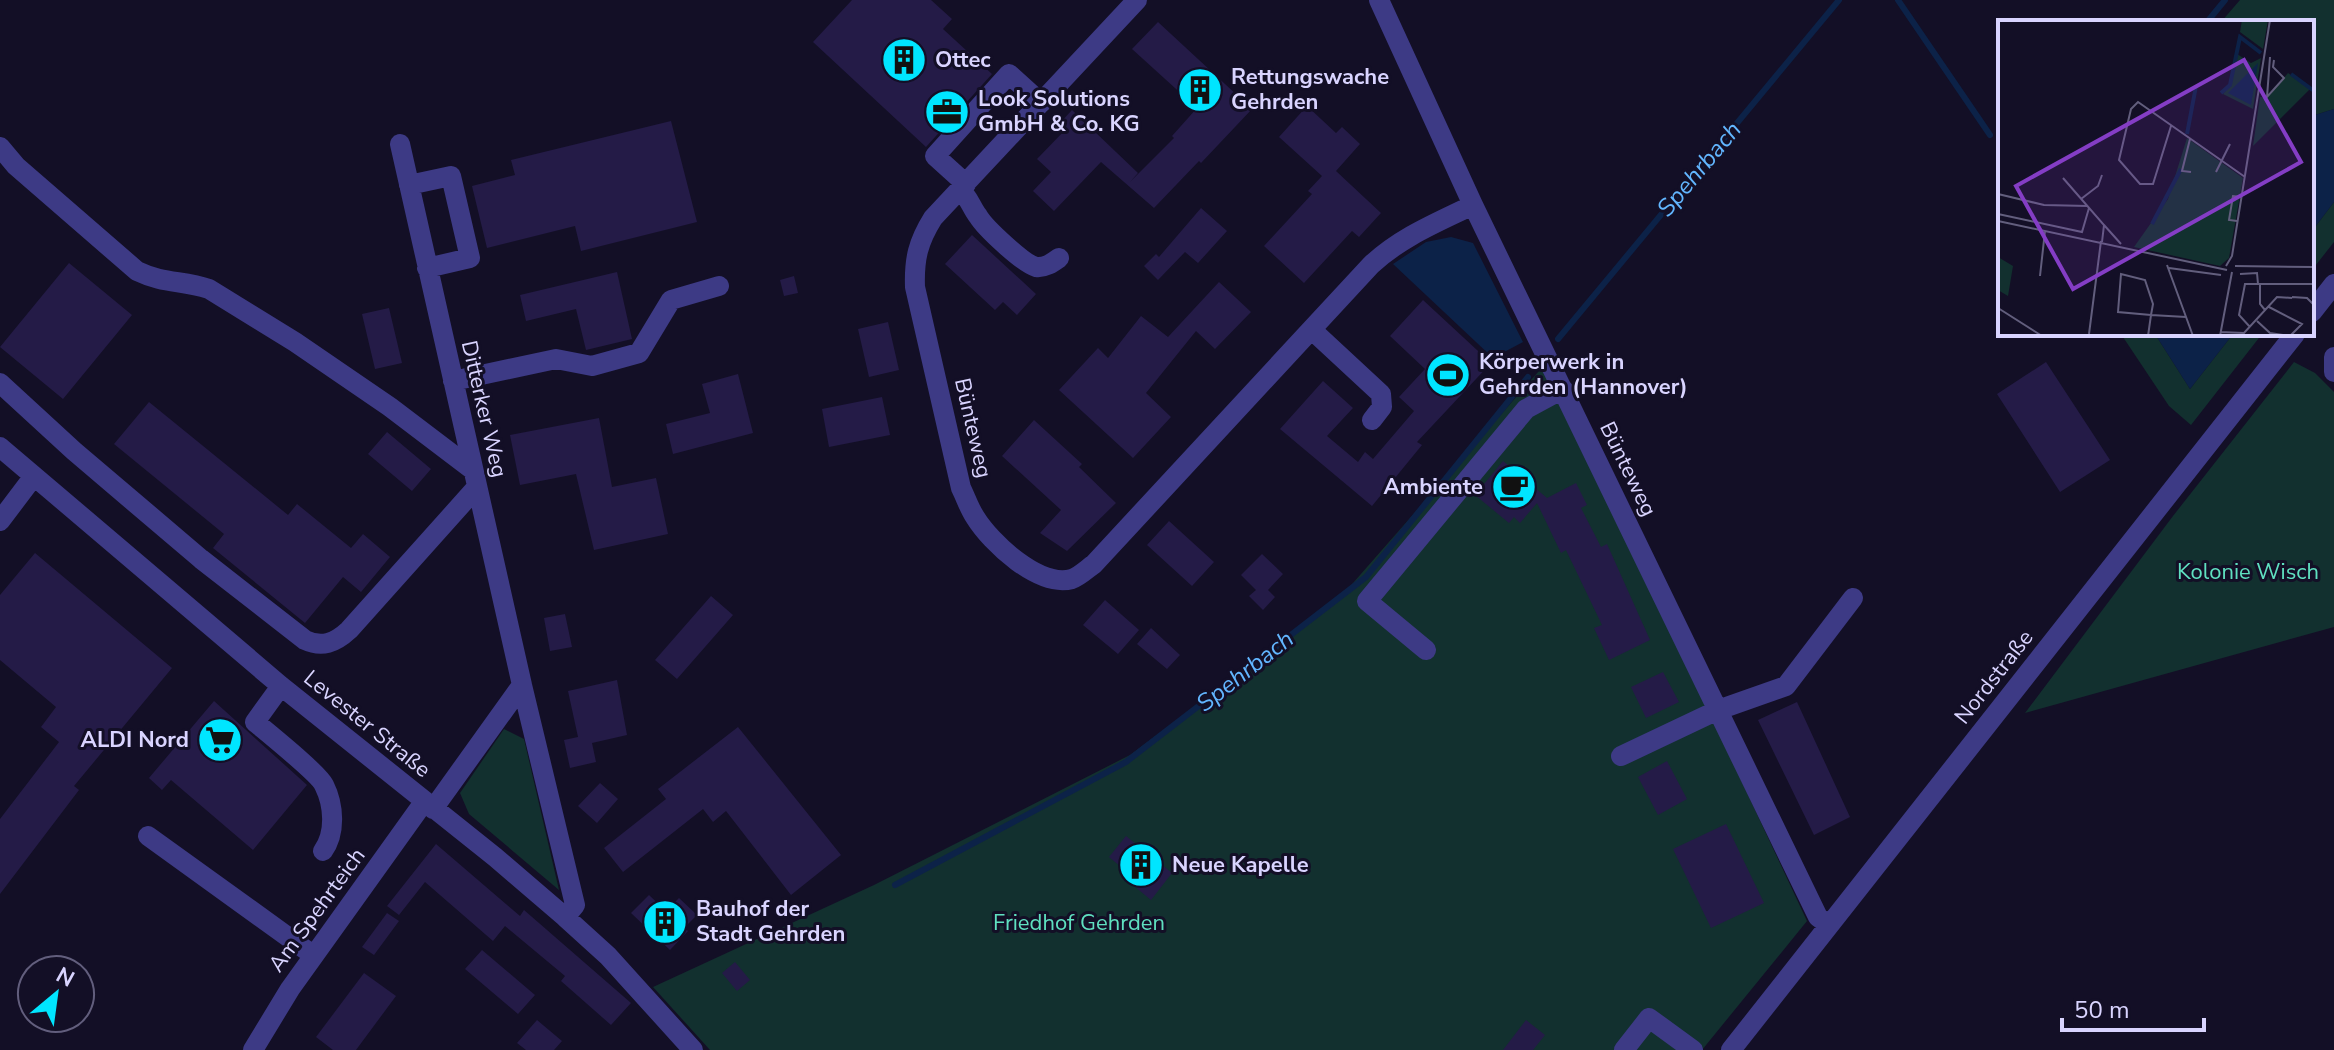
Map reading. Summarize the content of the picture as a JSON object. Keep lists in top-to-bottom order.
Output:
{
  "streets": {
    "street": [
      "Ditterker Weg",
      "Bünteweg",
      "Nordstraße",
      "Levester Straße",
      "Am Spehrteich"
    ]
  },
  "crossings": [
    ["Ditterker Weg", "Levester Straße"],
    ["Bünteweg", "Nordstraße"],
    ["Levester Straße", "Am Spehrteich"]
  ],
  "water": ["Spehrbach"],
  "parks": ["Kolonie Wisch", "Friedhof Gehrden"],
  "places": {
    "building": [
      "Ottec",
      "Rettungswache Gehrden",
      "Neue Kapelle",
      "Bauhof der Stadt Gehrden"
    ],
    "office": ["Look Solutions GmbH & Co. KG"],
    "sports": ["Körperwerk in Gehrden (Hannover)"],
    "cafe": ["Ambiente"],
    "supermarket": ["ALDI Nord"]
  },
  "scale_bar": "50 m",
  "north": "top right"
}
